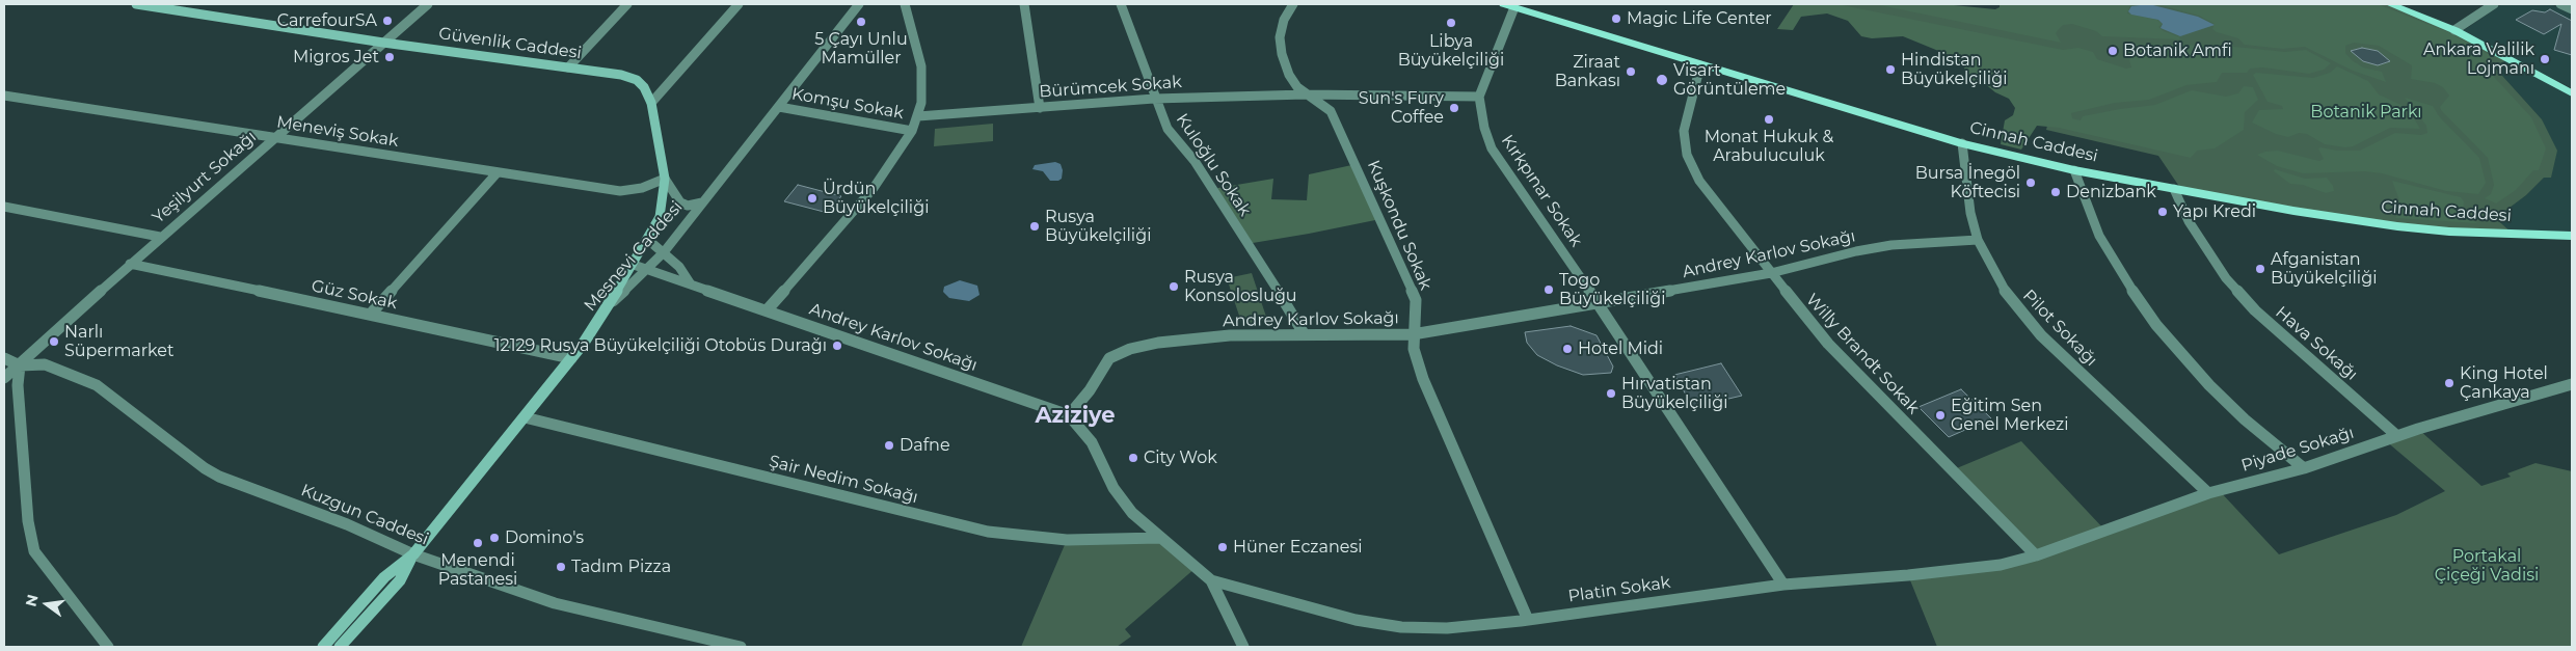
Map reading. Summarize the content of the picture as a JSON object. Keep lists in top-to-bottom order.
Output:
{
  "streets": {
    "main road": ["Güvenlik Caddesi", "Cinnah Caddesi", "Mesnevi Caddesi"],
    "street": [
      "Bürümcek Sokak",
      "Komşu Sokak",
      "Meneviş Sokak",
      "Kuloğlu Sokak",
      "Yeşilyurt Sokağı",
      "Kırkpınar Sokak",
      "Kuşkondu Sokak",
      "Andrey Karlov Sokağı",
      "Güz Sokak",
      "Pilot Sokağı",
      "Hava Sokağı",
      "Willy Brandt Sokak",
      "Piyade Sokağı",
      "Şair Nedim Sokağı",
      "Kuzgun Caddesi",
      "Platin Sokak"
    ]
  },
  "crossings": [
    ["Güvenlik Caddesi", "Meneviş Sokak"],
    ["Güvenlik Caddesi", "Yeşilyurt Sokağı"],
    ["Güvenlik Caddesi", "Andrey Karlov Sokağı"],
    ["Güvenlik Caddesi", "Mesnevi Caddesi"],
    ["Bürümcek Sokak", "Kuloğlu Sokak"],
    ["Bürümcek Sokak", "Kırkpınar Sokak"],
    ["Bürümcek Sokak", "Kuşkondu Sokak"],
    ["Komşu Sokak", "Mesnevi Caddesi"],
    ["Meneviş Sokak", "Yeşilyurt Sokağı"],
    ["Cinnah Caddesi", "Pilot Sokağı"],
    ["Cinnah Caddesi", "Hava Sokağı"],
    ["Cinnah Caddesi", "Willy Brandt Sokak"],
    ["Kuloğlu Sokak", "Andrey Karlov Sokağı"],
    ["Yeşilyurt Sokağı", "Güz Sokak"],
    ["Yeşilyurt Sokağı", "Kuzgun Caddesi"],
    ["Kırkpınar Sokak", "Andrey Karlov Sokağı"],
    ["Kırkpınar Sokak", "Platin Sokak"],
    ["Kuşkondu Sokak", "Andrey Karlov Sokağı"],
    ["Kuşkondu Sokak", "Platin Sokak"],
    ["Andrey Karlov Sokağı", "Mesnevi Caddesi"],
    ["Andrey Karlov Sokağı", "Pilot Sokağı"],
    ["Andrey Karlov Sokağı", "Willy Brandt Sokak"],
    ["Mesnevi Caddesi", "Güz Sokak"],
    ["Mesnevi Caddesi", "Şair Nedim Sokağı"],
    ["Mesnevi Caddesi", "Kuzgun Caddesi"],
    ["Pilot Sokağı", "Piyade Sokağı"],
    ["Hava Sokağı", "Piyade Sokağı"],
    ["Willy Brandt Sokak", "Piyade Sokağı"],
    ["Willy Brandt Sokak", "Platin Sokak"],
    ["Piyade Sokağı", "Platin Sokak"]
  ],
  "districts": ["Aziziye"],
  "parks": ["Botanik Parkı", "Portakal Çiçeği Vadisi"],
  "places": [
    "Magic Life Center",
    "CarrefourSA",
    "5 Çayı Unlu Mamüller",
    "Libya Büyükelçiliği",
    "Botanik Amfi",
    "Migros Jet",
    "Ankara Valilik Lojmanı",
    "Hindistan Büyükelçiliği",
    "Ziraat Bankası",
    "Visart Görüntüleme",
    "Sun's Fury Coffee",
    "Monat Hukuk & Arabuluculuk",
    "Bursa İnegöl Köftecisi",
    "Denizbank",
    "Ürdün Büyükelçiliği",
    "Yapı Kredi",
    "Rusya Büyükelçiliği",
    "Afganistan Büyükelçiliği",
    "Rusya Konsolosluğu",
    "Togo Büyükelçiliği",
    "Narlı Süpermarket",
    "12129 Rusya Büyükelçiliği Otobüs Durağı",
    "Hotel Midi",
    "King Hotel Çankaya",
    "Hırvatistan Büyükelçiliği",
    "Eğitim Sen Genel Merkezi",
    "Dafne",
    "City Wok",
    "Domino's",
    "Menendi Pastanesi",
    "Hüner Eczanesi",
    "Tadım Pizza"
  ],
  "north": "left"
}
